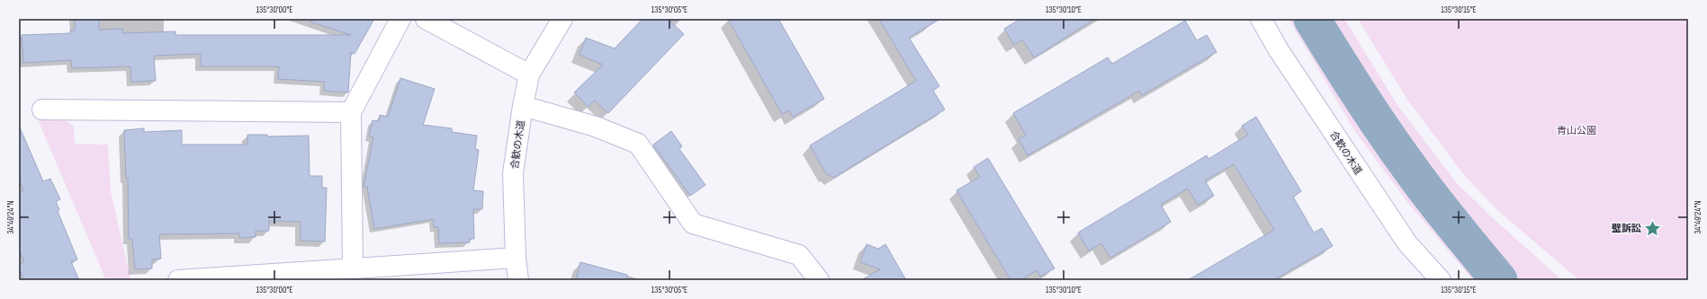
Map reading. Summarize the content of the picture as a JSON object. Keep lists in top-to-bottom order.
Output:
{
  "streets": {
    "street": ["合歓の木道"]
  },
  "parks": ["青山公園"],
  "places": {
    "place": ["壁訴訟"]
  },
  "coordinates": [
    "135°30'00\"E",
    "135°30'05\"E",
    "135°30'10\"E",
    "135°30'15\"E",
    "34°49'24\"N"
  ]
}
